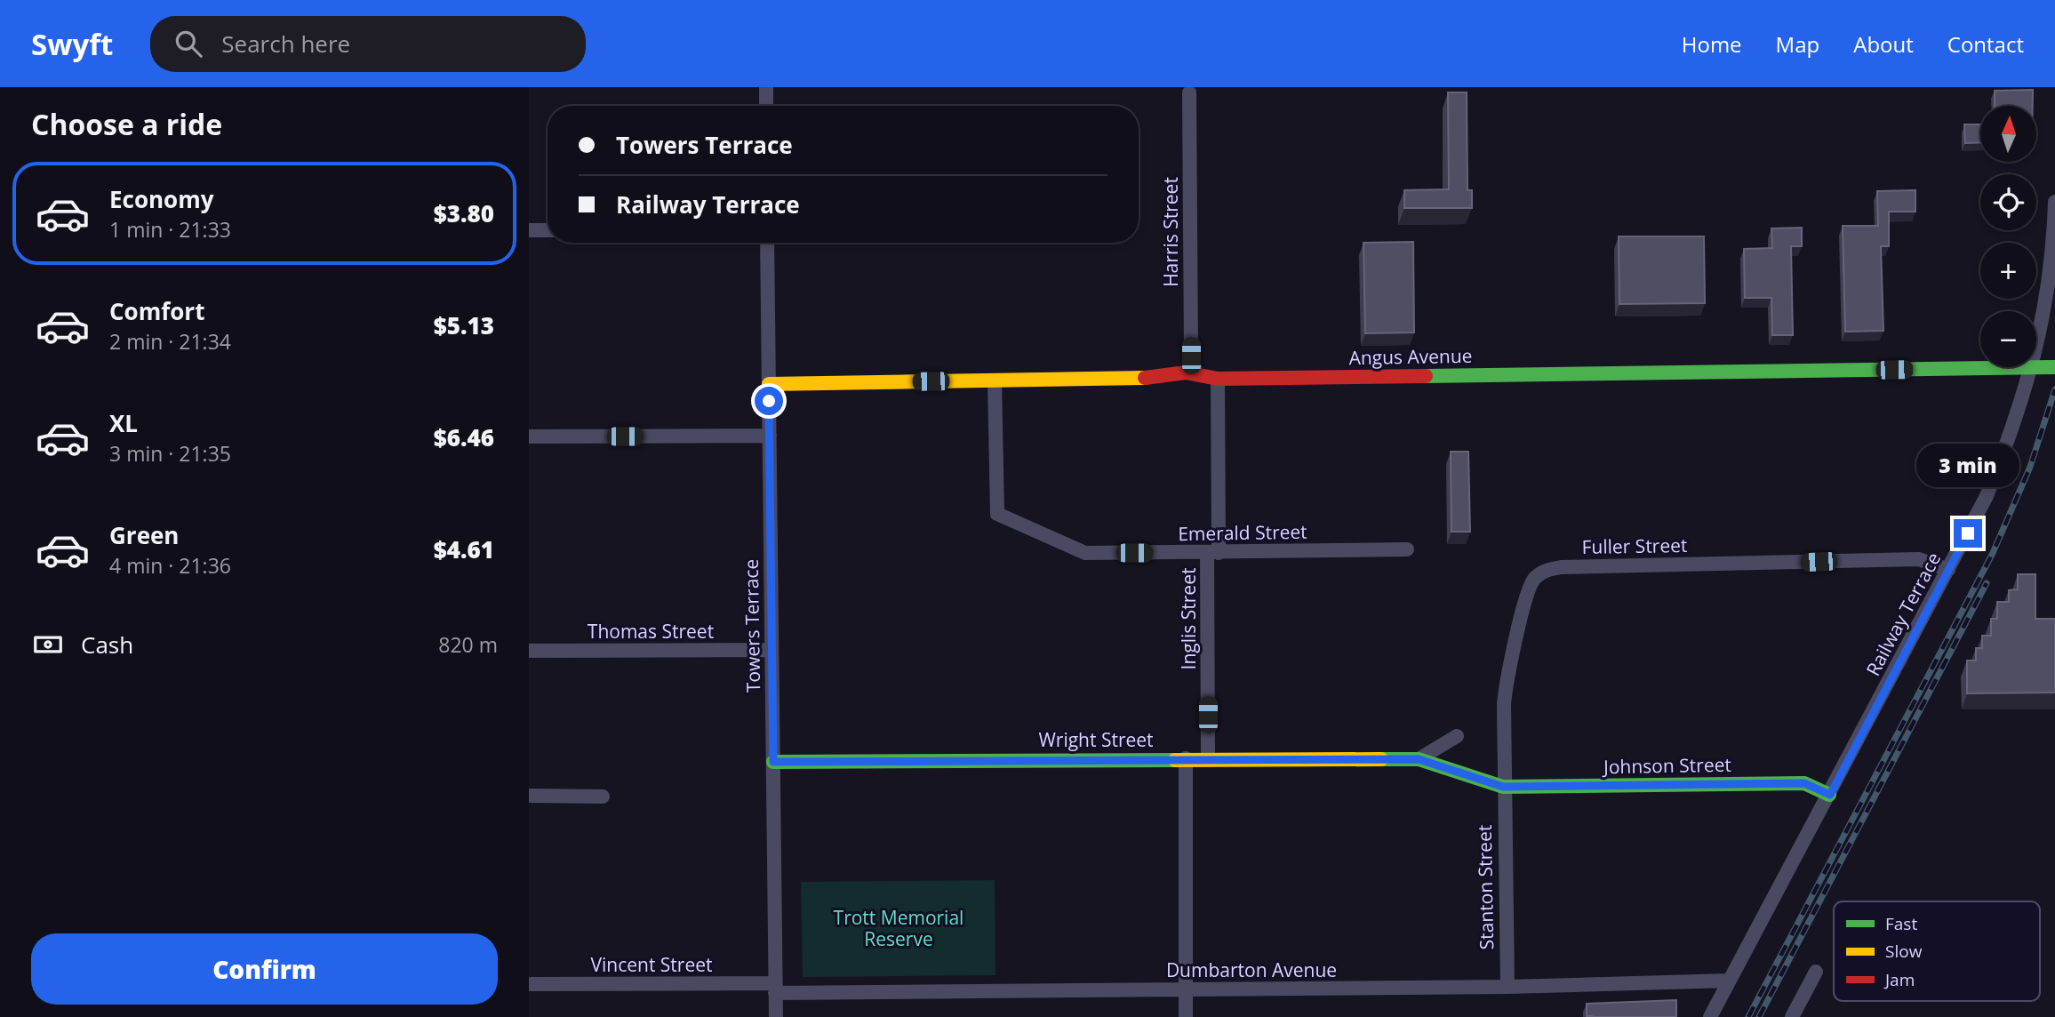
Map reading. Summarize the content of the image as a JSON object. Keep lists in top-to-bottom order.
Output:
{
  "streets": {
    "street": [
      "Harris Street",
      "Angus Avenue",
      "Emerald Street",
      "Fuller Street",
      "Railway Terrace",
      "Inglis Street",
      "Towers Terrace",
      "Thomas Street",
      "Wright Street",
      "Johnson Street",
      "Stanton Street",
      "Vincent Street",
      "Dumbarton Avenue"
    ]
  },
  "crossings": [
    ["Harris Street", "Angus Avenue"],
    ["Angus Avenue", "Emerald Street"],
    ["Angus Avenue", "Railway Terrace"],
    ["Angus Avenue", "Inglis Street"],
    ["Angus Avenue", "Towers Terrace"],
    ["Emerald Street", "Inglis Street"],
    ["Fuller Street", "Railway Terrace"],
    ["Fuller Street", "Wright Street"],
    ["Fuller Street", "Johnson Street"],
    ["Fuller Street", "Stanton Street"],
    ["Railway Terrace", "Johnson Street"],
    ["Railway Terrace", "Dumbarton Avenue"],
    ["Inglis Street", "Wright Street"],
    ["Towers Terrace", "Thomas Street"],
    ["Towers Terrace", "Wright Street"],
    ["Towers Terrace", "Vincent Street"],
    ["Towers Terrace", "Dumbarton Avenue"],
    ["Wright Street", "Johnson Street"],
    ["Wright Street", "Stanton Street"],
    ["Johnson Street", "Stanton Street"],
    ["Stanton Street", "Dumbarton Avenue"],
    ["Vincent Street", "Dumbarton Avenue"]
  ],
  "parks": ["Trott Memorial Reserve"],
  "legend": ["Fast", "Slow", "Jam"],
  "north": "top",
  "page": {
    "header": "Swyft",
    "search": "Search here",
    "nav": [
      "Home",
      "Map",
      "About",
      "Contact"
    ],
    "heading": "Choose a ride",
    "map_buttons": ["+", "−"],
    "banner": ["Towers Terrace", "Railway Terrace"],
    "list": [
      {
        "name": "Economy",
        "note": "1 min · 21:33",
        "value": "$3.80"
      },
      {
        "name": "Comfort",
        "note": "2 min · 21:34",
        "value": "$5.13"
      },
      {
        "name": "XL",
        "note": "3 min · 21:35",
        "value": "$6.46"
      },
      {
        "name": "Green",
        "note": "4 min · 21:36",
        "value": "$4.61"
      }
    ],
    "bubble": "3 min",
    "pay": ["Cash", "820 m"],
    "buttons": "Confirm"
  }
}
